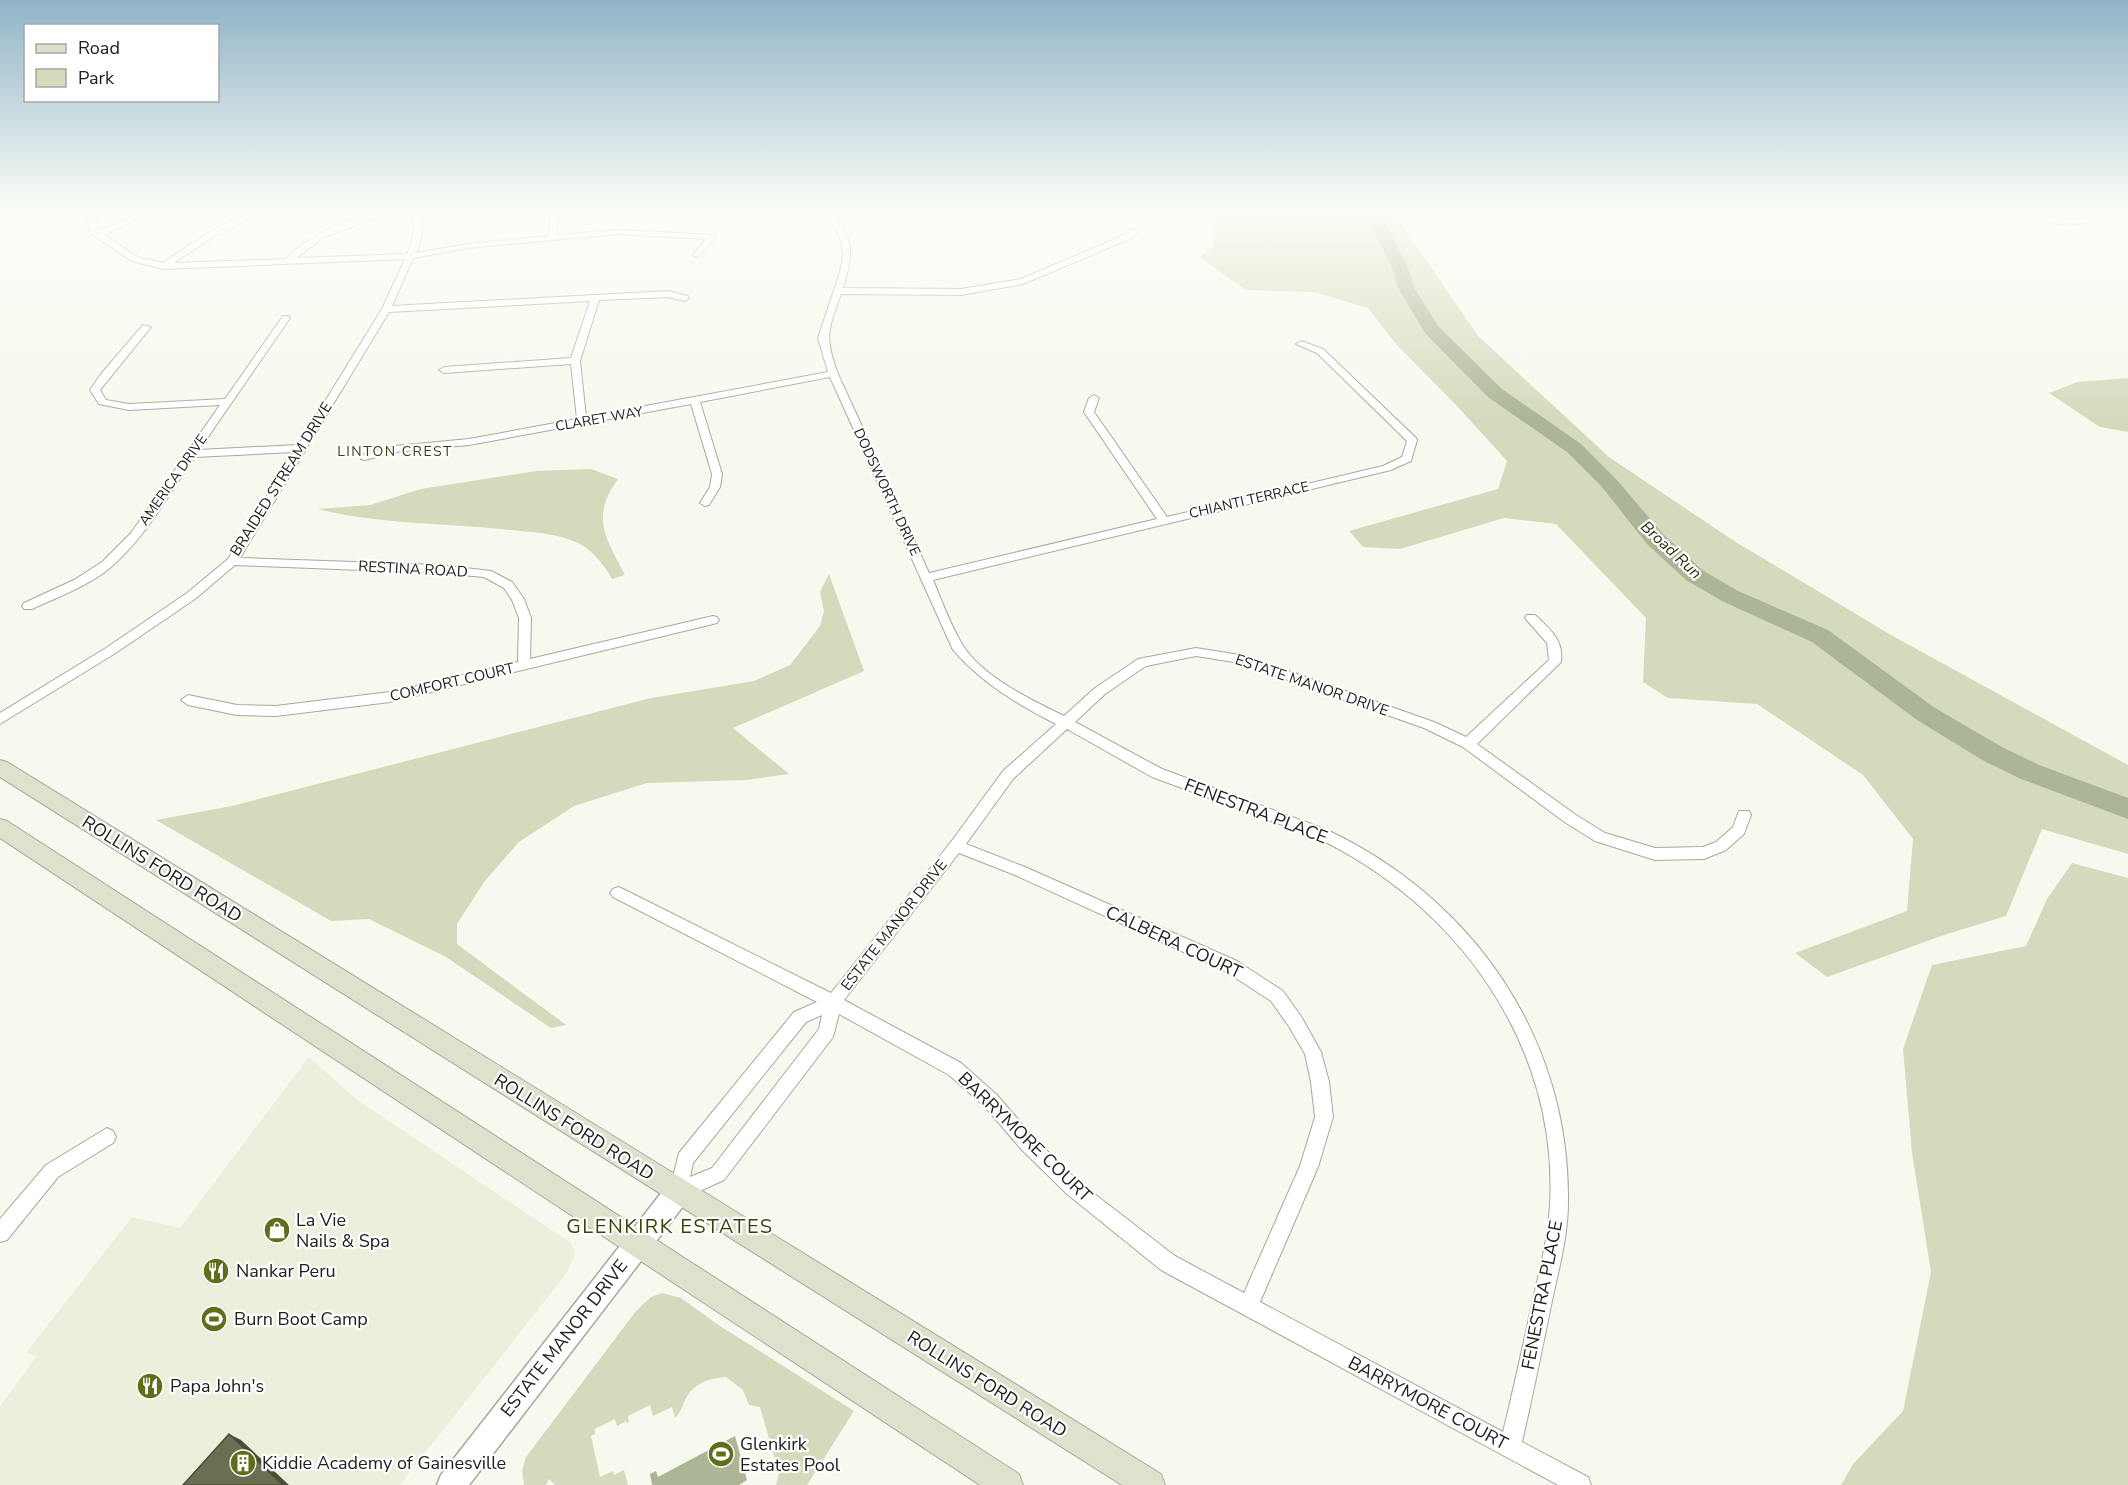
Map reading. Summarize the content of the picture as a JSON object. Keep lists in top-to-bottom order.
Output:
{
  "streets": {
    "main road": ["ROLLINS FORD ROAD"],
    "street": [
      "CLARET WAY",
      "BRAIDED STREAM DRIVE",
      "AMERICA DRIVE",
      "DODSWORTH DRIVE",
      "CHIANTI TERRACE",
      "RESTINA ROAD",
      "COMFORT COURT",
      "ESTATE MANOR DRIVE",
      "FENESTRA PLACE",
      "CALBERA COURT",
      "BARRYMORE COURT"
    ]
  },
  "crossings": [
    ["CLARET WAY", "DODSWORTH DRIVE"],
    ["BRAIDED STREAM DRIVE", "RESTINA ROAD"],
    ["DODSWORTH DRIVE", "CHIANTI TERRACE"],
    ["DODSWORTH DRIVE", "ESTATE MANOR DRIVE"],
    ["DODSWORTH DRIVE", "FENESTRA PLACE"],
    ["RESTINA ROAD", "COMFORT COURT"],
    ["ESTATE MANOR DRIVE", "FENESTRA PLACE"],
    ["ESTATE MANOR DRIVE", "ROLLINS FORD ROAD"],
    ["ESTATE MANOR DRIVE", "CALBERA COURT"],
    ["ESTATE MANOR DRIVE", "BARRYMORE COURT"],
    ["FENESTRA PLACE", "BARRYMORE COURT"],
    ["CALBERA COURT", "BARRYMORE COURT"]
  ],
  "districts": ["LINTON CREST", "GLENKIRK ESTATES"],
  "water": ["Broad Run"],
  "places": {
    "shop": ["La Vie Nails & Spa"],
    "restaurant": ["Nankar Peru", "Papa John's"],
    "sports": ["Burn Boot Camp", "Glenkirk Estates Pool"],
    "building": ["Kiddie Academy of Gainesville"]
  },
  "legend": ["Road", "Park"]
}
